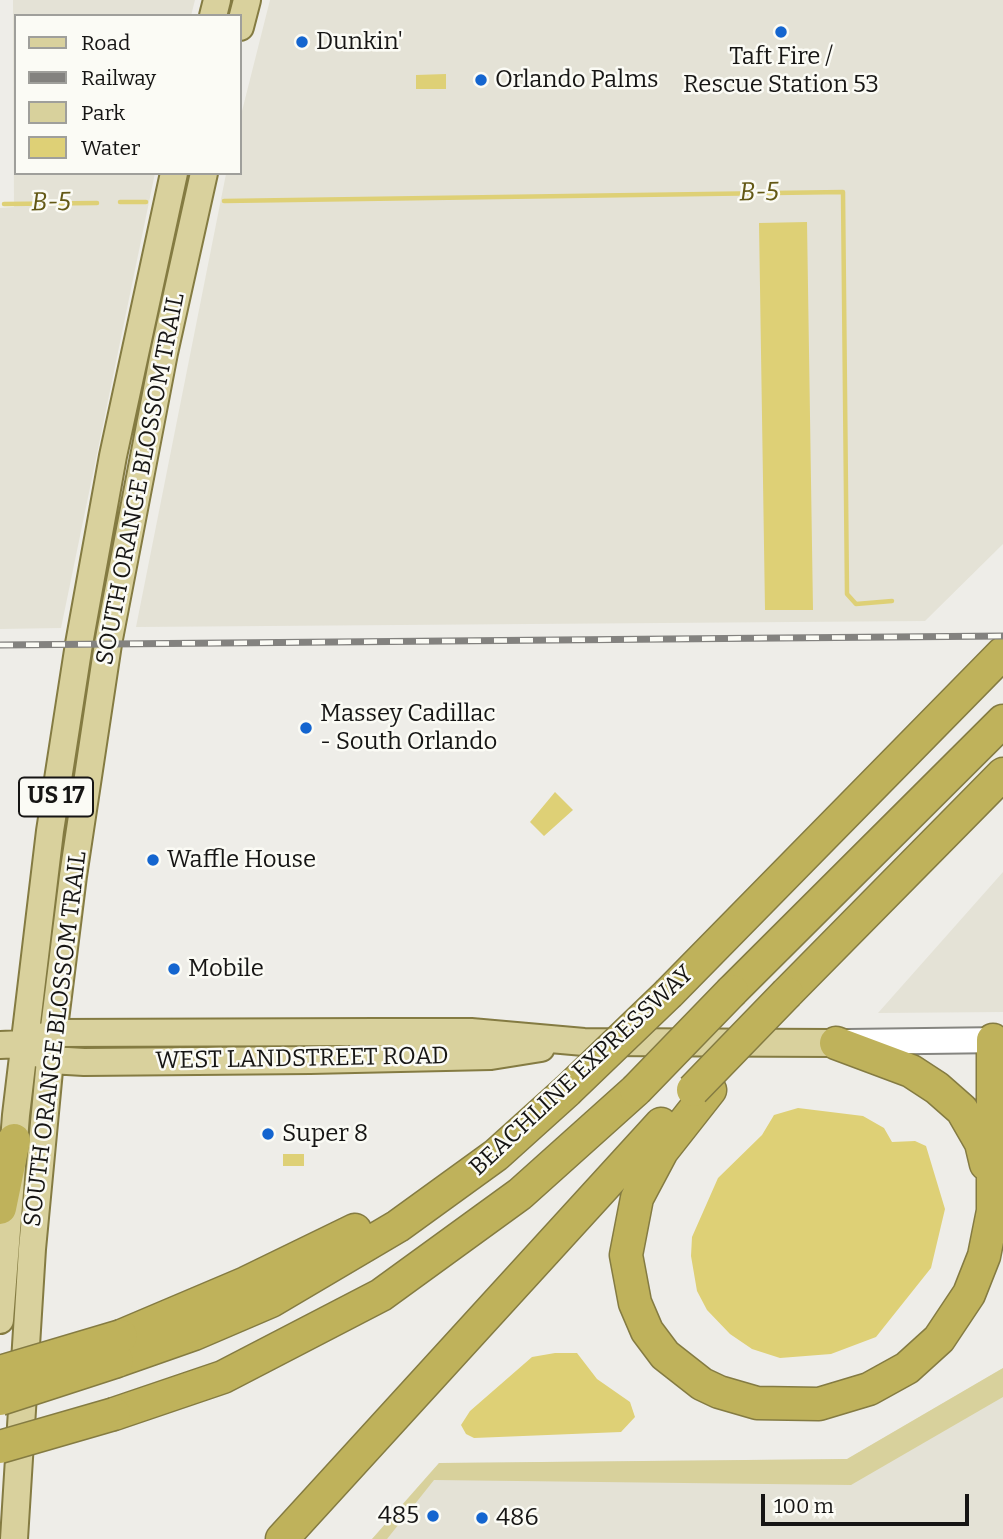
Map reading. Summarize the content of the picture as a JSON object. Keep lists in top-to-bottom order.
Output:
{
  "streets": {
    "highway": ["BEACHLINE EXPRESSWAY"],
    "main road": ["SOUTH ORANGE BLOSSOM TRAIL", "US 17", "WEST LANDSTREET ROAD"]
  },
  "crossings": [
    ["SOUTH ORANGE BLOSSOM TRAIL", "WEST LANDSTREET ROAD"]
  ],
  "water": ["B-5"],
  "places": [
    "Taft Fire / Rescue Station 53",
    "Dunkin'",
    "Orlando Palms",
    "Massey Cadillac - South Orlando",
    "Waffle House",
    "Mobile",
    "Super 8",
    "485",
    "486"
  ],
  "legend": [
    "Road",
    "Railway",
    "Park",
    "Water"
  ],
  "scale_bar": "100 m"
}
